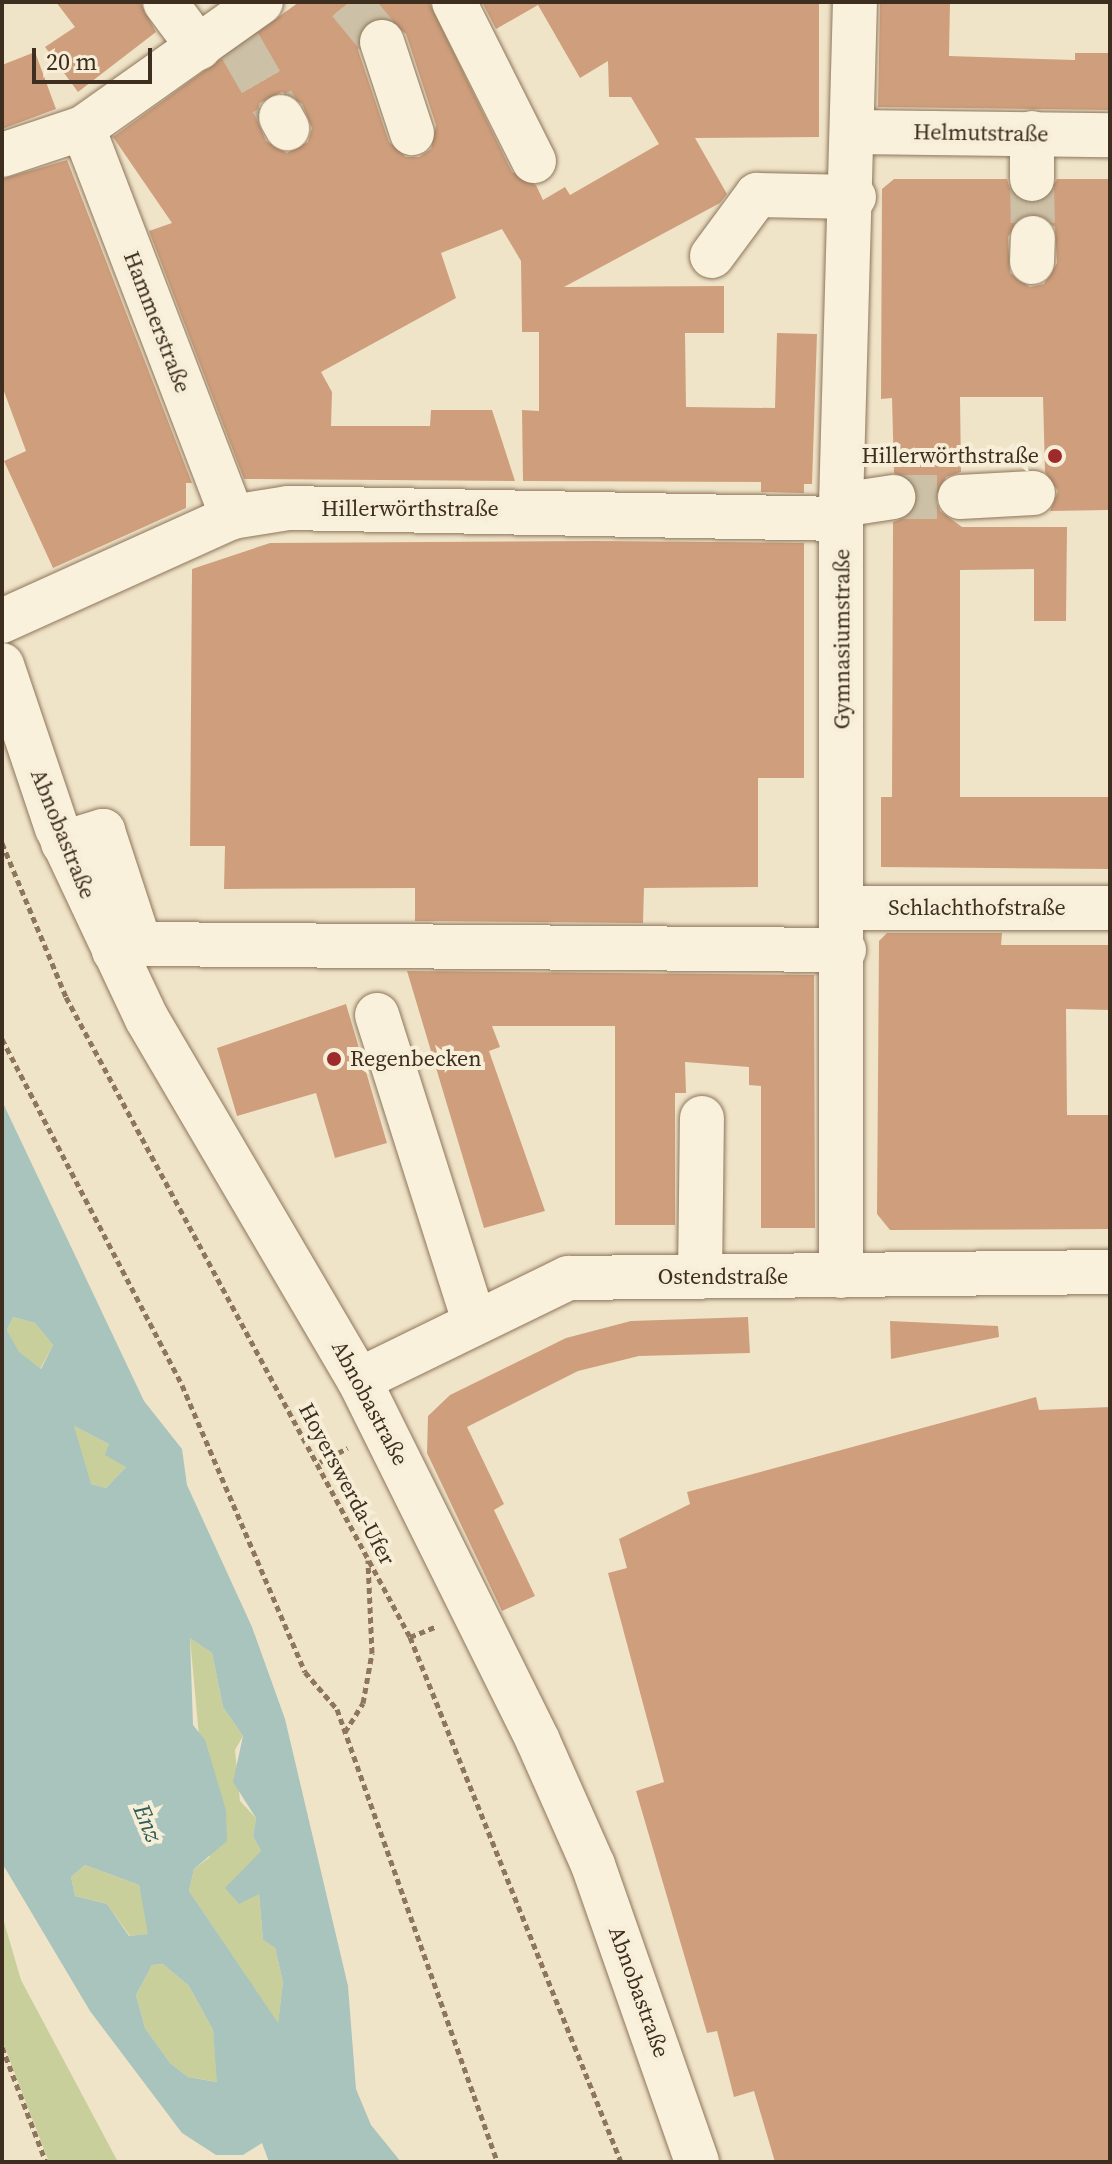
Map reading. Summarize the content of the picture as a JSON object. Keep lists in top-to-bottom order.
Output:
{
  "streets": {
    "street": [
      "Helmutstraße",
      "Hammerstraße",
      "Hillerwörthstraße",
      "Gymnasiumstraße",
      "Abnobastraße",
      "Schlachthofstraße",
      "Ostendstraße"
    ],
    "path": ["Hoyerswerda-Ufer"]
  },
  "crossings": [
    ["Helmutstraße", "Gymnasiumstraße"],
    ["Hammerstraße", "Hillerwörthstraße"],
    ["Hillerwörthstraße", "Gymnasiumstraße"],
    ["Gymnasiumstraße", "Schlachthofstraße"],
    ["Gymnasiumstraße", "Ostendstraße"],
    ["Abnobastraße", "Schlachthofstraße"],
    ["Abnobastraße", "Ostendstraße"]
  ],
  "water": ["Enz"],
  "places": ["Hillerwörthstraße", "Regenbecken"],
  "scale_bar": "20 m"
}
